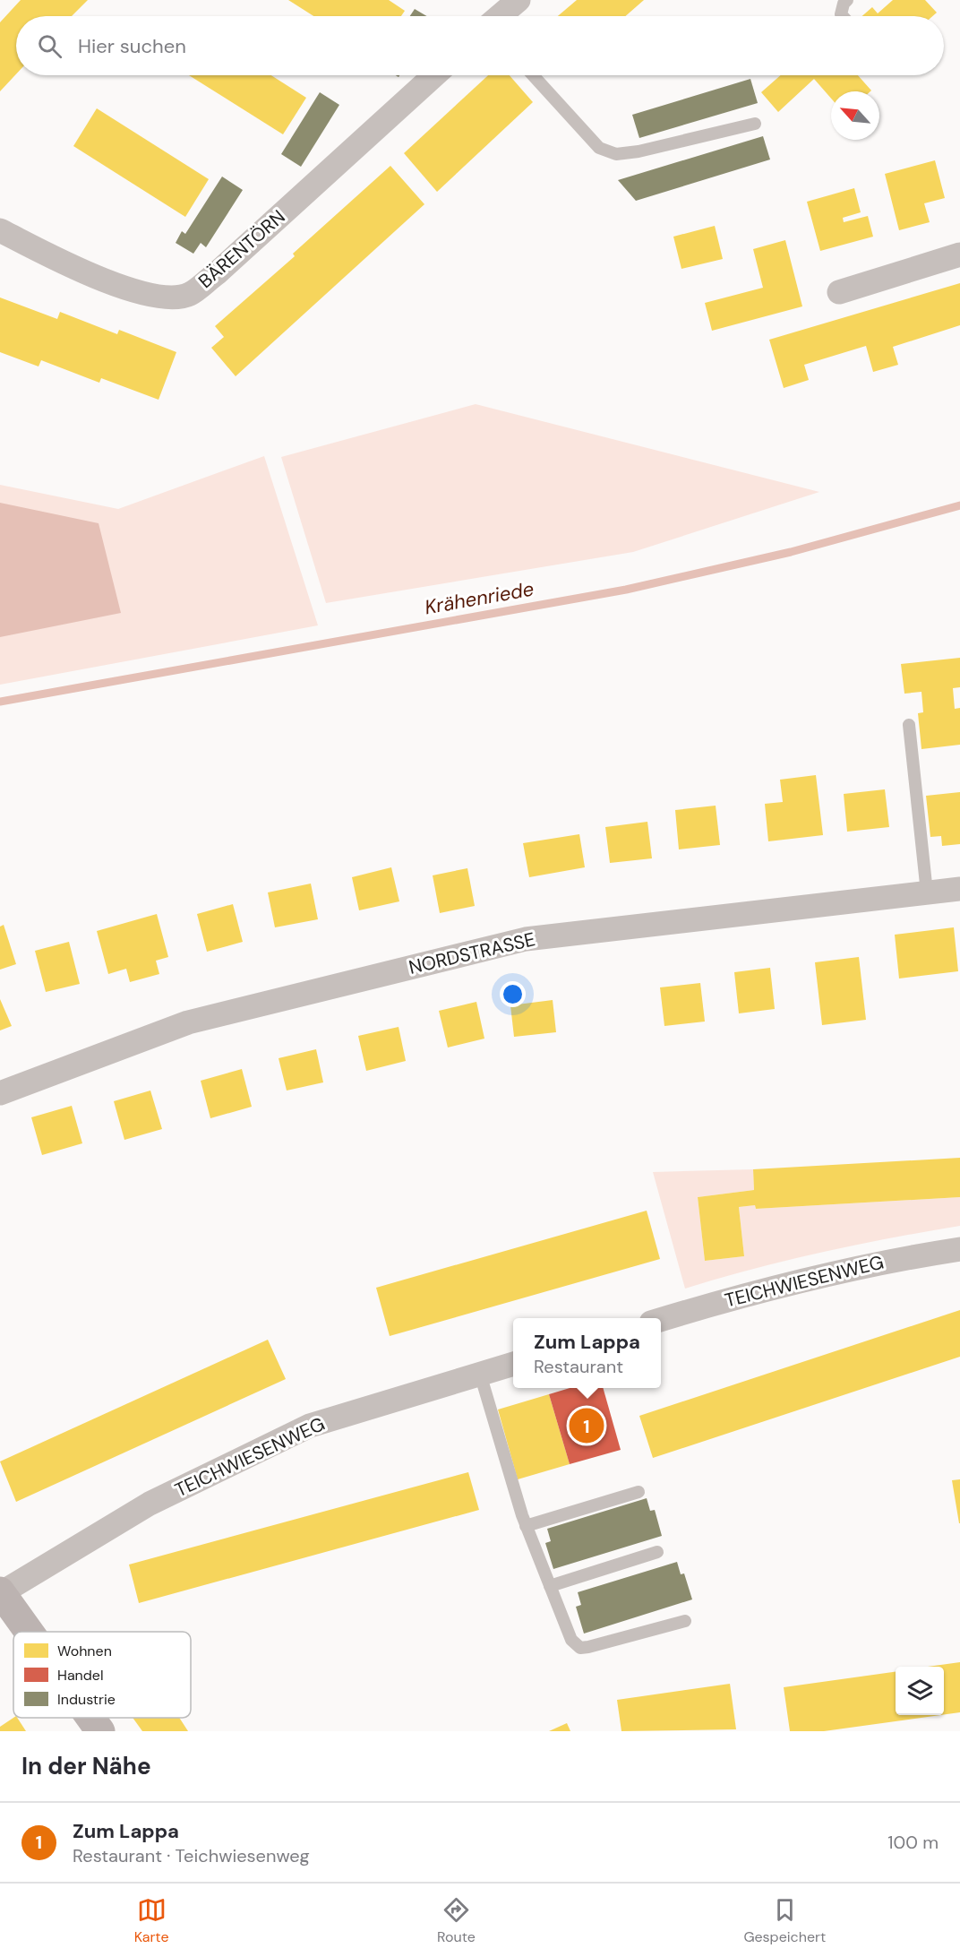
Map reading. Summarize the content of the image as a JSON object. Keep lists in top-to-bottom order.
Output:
{
  "streets": {
    "street": ["BÄRENTÖRN", "NORDSTRASSE", "TEICHWIESENWEG"]
  },
  "water": ["Krähenriede"],
  "legend": ["Wohnen", "Handel", "Industrie"],
  "north": "top left",
  "page": {
    "search": "Hier suchen",
    "popup": ["Zum Lappa", "Restaurant"],
    "pins": "1",
    "heading": "In der Nähe",
    "list": [
      {
        "mark": "1",
        "name": "Zum Lappa",
        "note": "Restaurant · Teichwiesenweg",
        "value": "100 m"
      }
    ],
    "nav": ["Karte", "Route", "Gespeichert"]
  }
}
